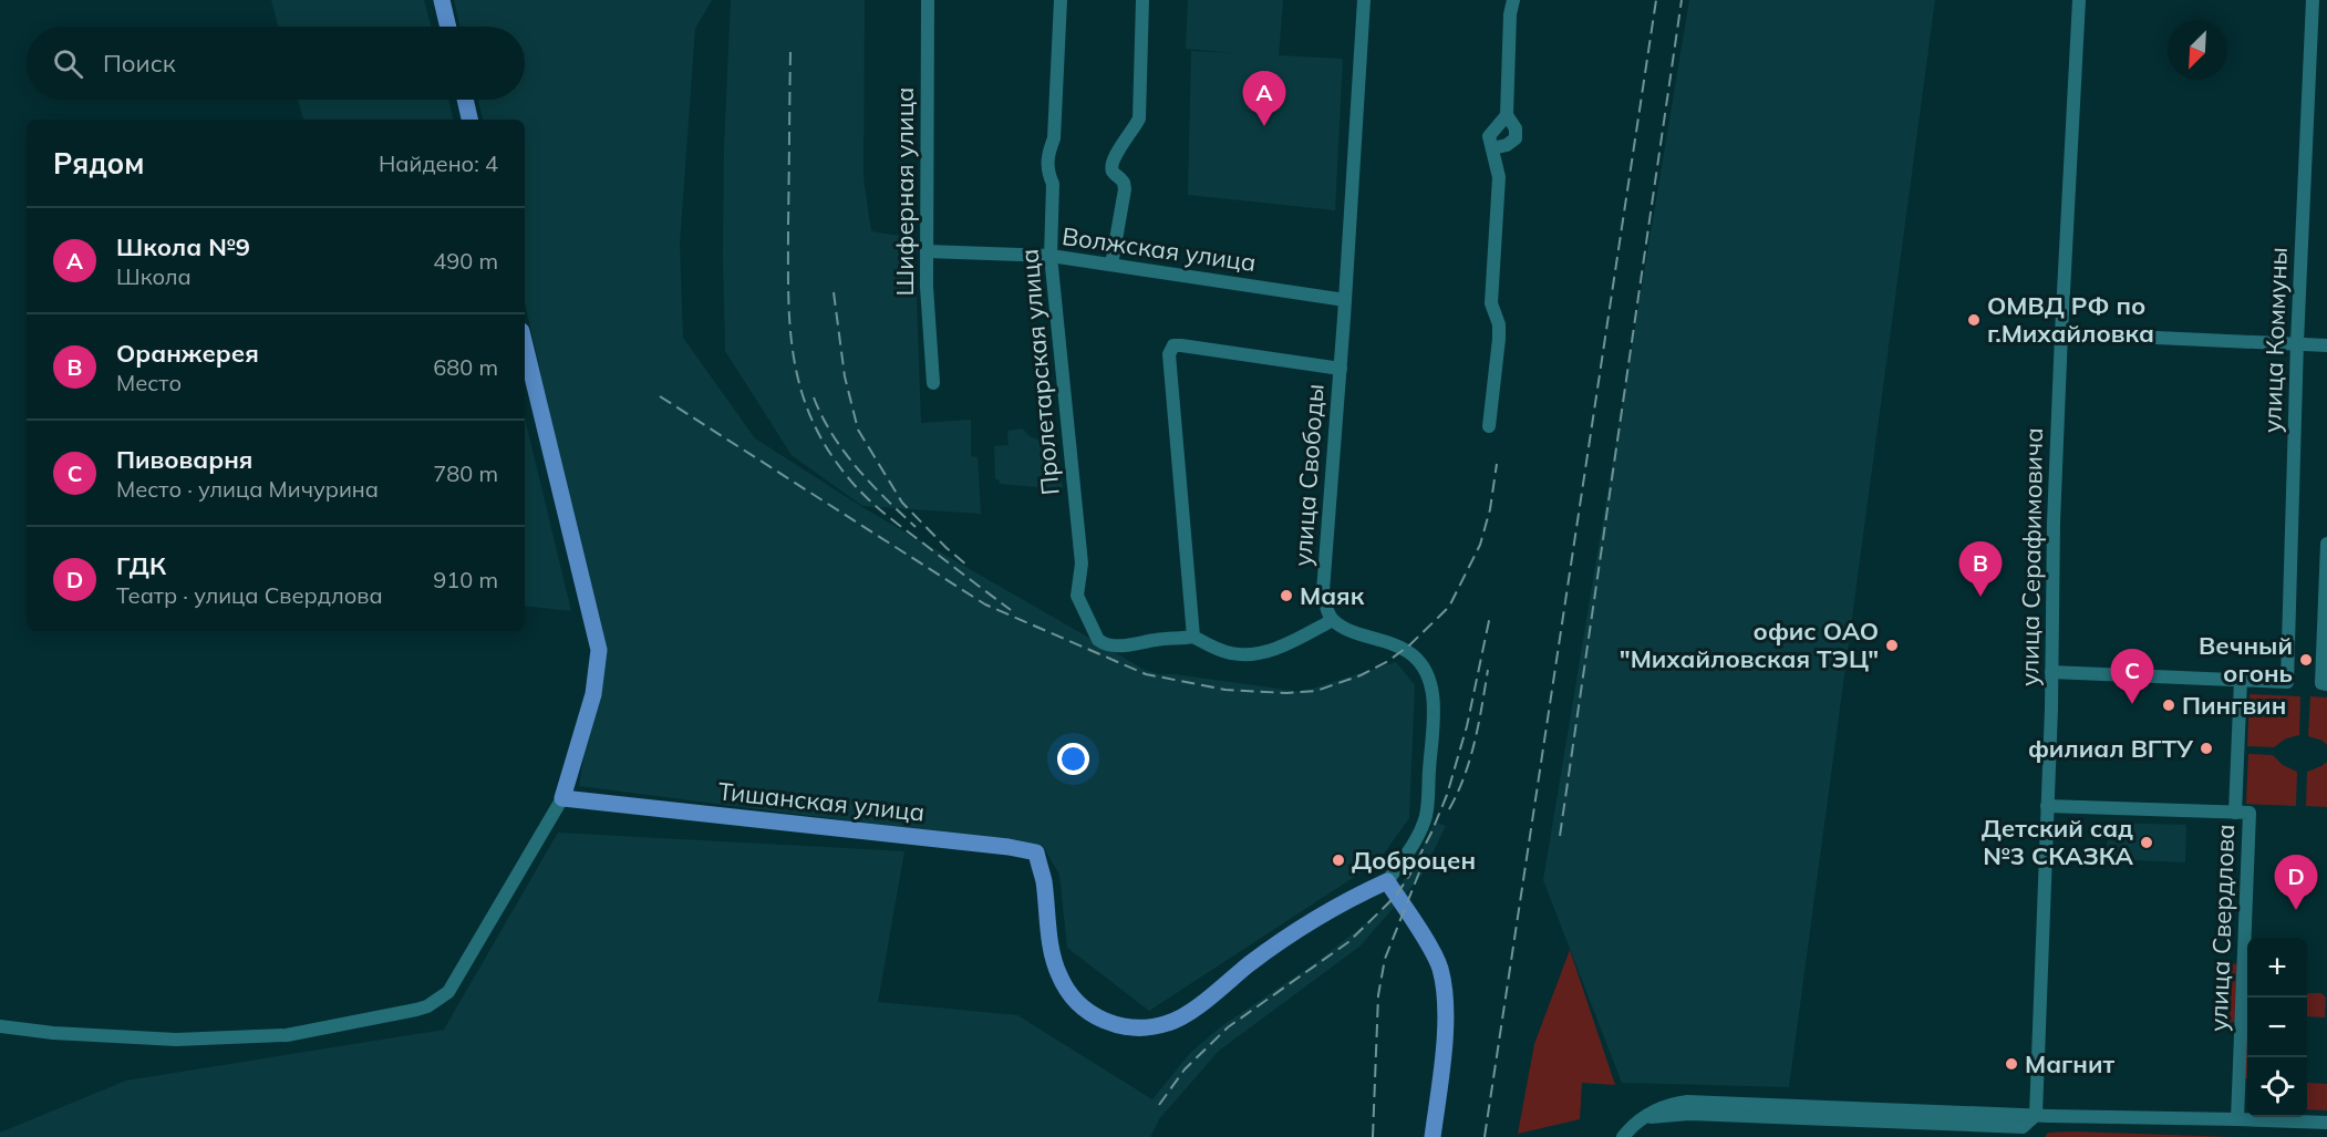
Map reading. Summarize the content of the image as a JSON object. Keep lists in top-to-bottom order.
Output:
{
  "streets": {
    "main road": ["Тишанская улица"],
    "street": [
      "Шиферная улица",
      "Волжская улица",
      "улица Коммуны",
      "Пролетарская улица",
      "улица Свободы",
      "улица Серафимовича",
      "улица Свердлова"
    ]
  },
  "crossings": [
    ["Шиферная улица", "Волжская улица"],
    ["Волжская улица", "Пролетарская улица"],
    ["Волжская улица", "улица Свободы"],
    ["улица Серафимовича", "улица Свердлова"]
  ],
  "places": [
    "ОМВД РФ по г.Михайловка",
    "Mаяк",
    "офис ОАО \"Михайловская ТЭЦ\"",
    "Вечный огонь",
    "Пингвин",
    "филиал ВГТУ",
    "Детский сад №3 СКАЗКА",
    "Доброцен",
    "Магнит"
  ],
  "north": "bottom left",
  "page": {
    "search": "Поиск",
    "pins": [
      "A",
      "B",
      "C",
      "D"
    ],
    "heading": ["Рядом", "Найдено: 4"],
    "list": [
      {
        "mark": "A",
        "name": "Школа №9",
        "note": "Школа",
        "value": "490 m"
      },
      {
        "mark": "B",
        "name": "Оранжерея",
        "note": "Место",
        "value": "680 m"
      },
      {
        "mark": "C",
        "name": "Пивоварня",
        "note": "Место · улица Мичурина",
        "value": "780 m"
      },
      {
        "mark": "D",
        "name": "ГДК",
        "note": "Театр · улица Свердлова",
        "value": "910 m"
      }
    ],
    "map_buttons": ["+", "−"]
  }
}
